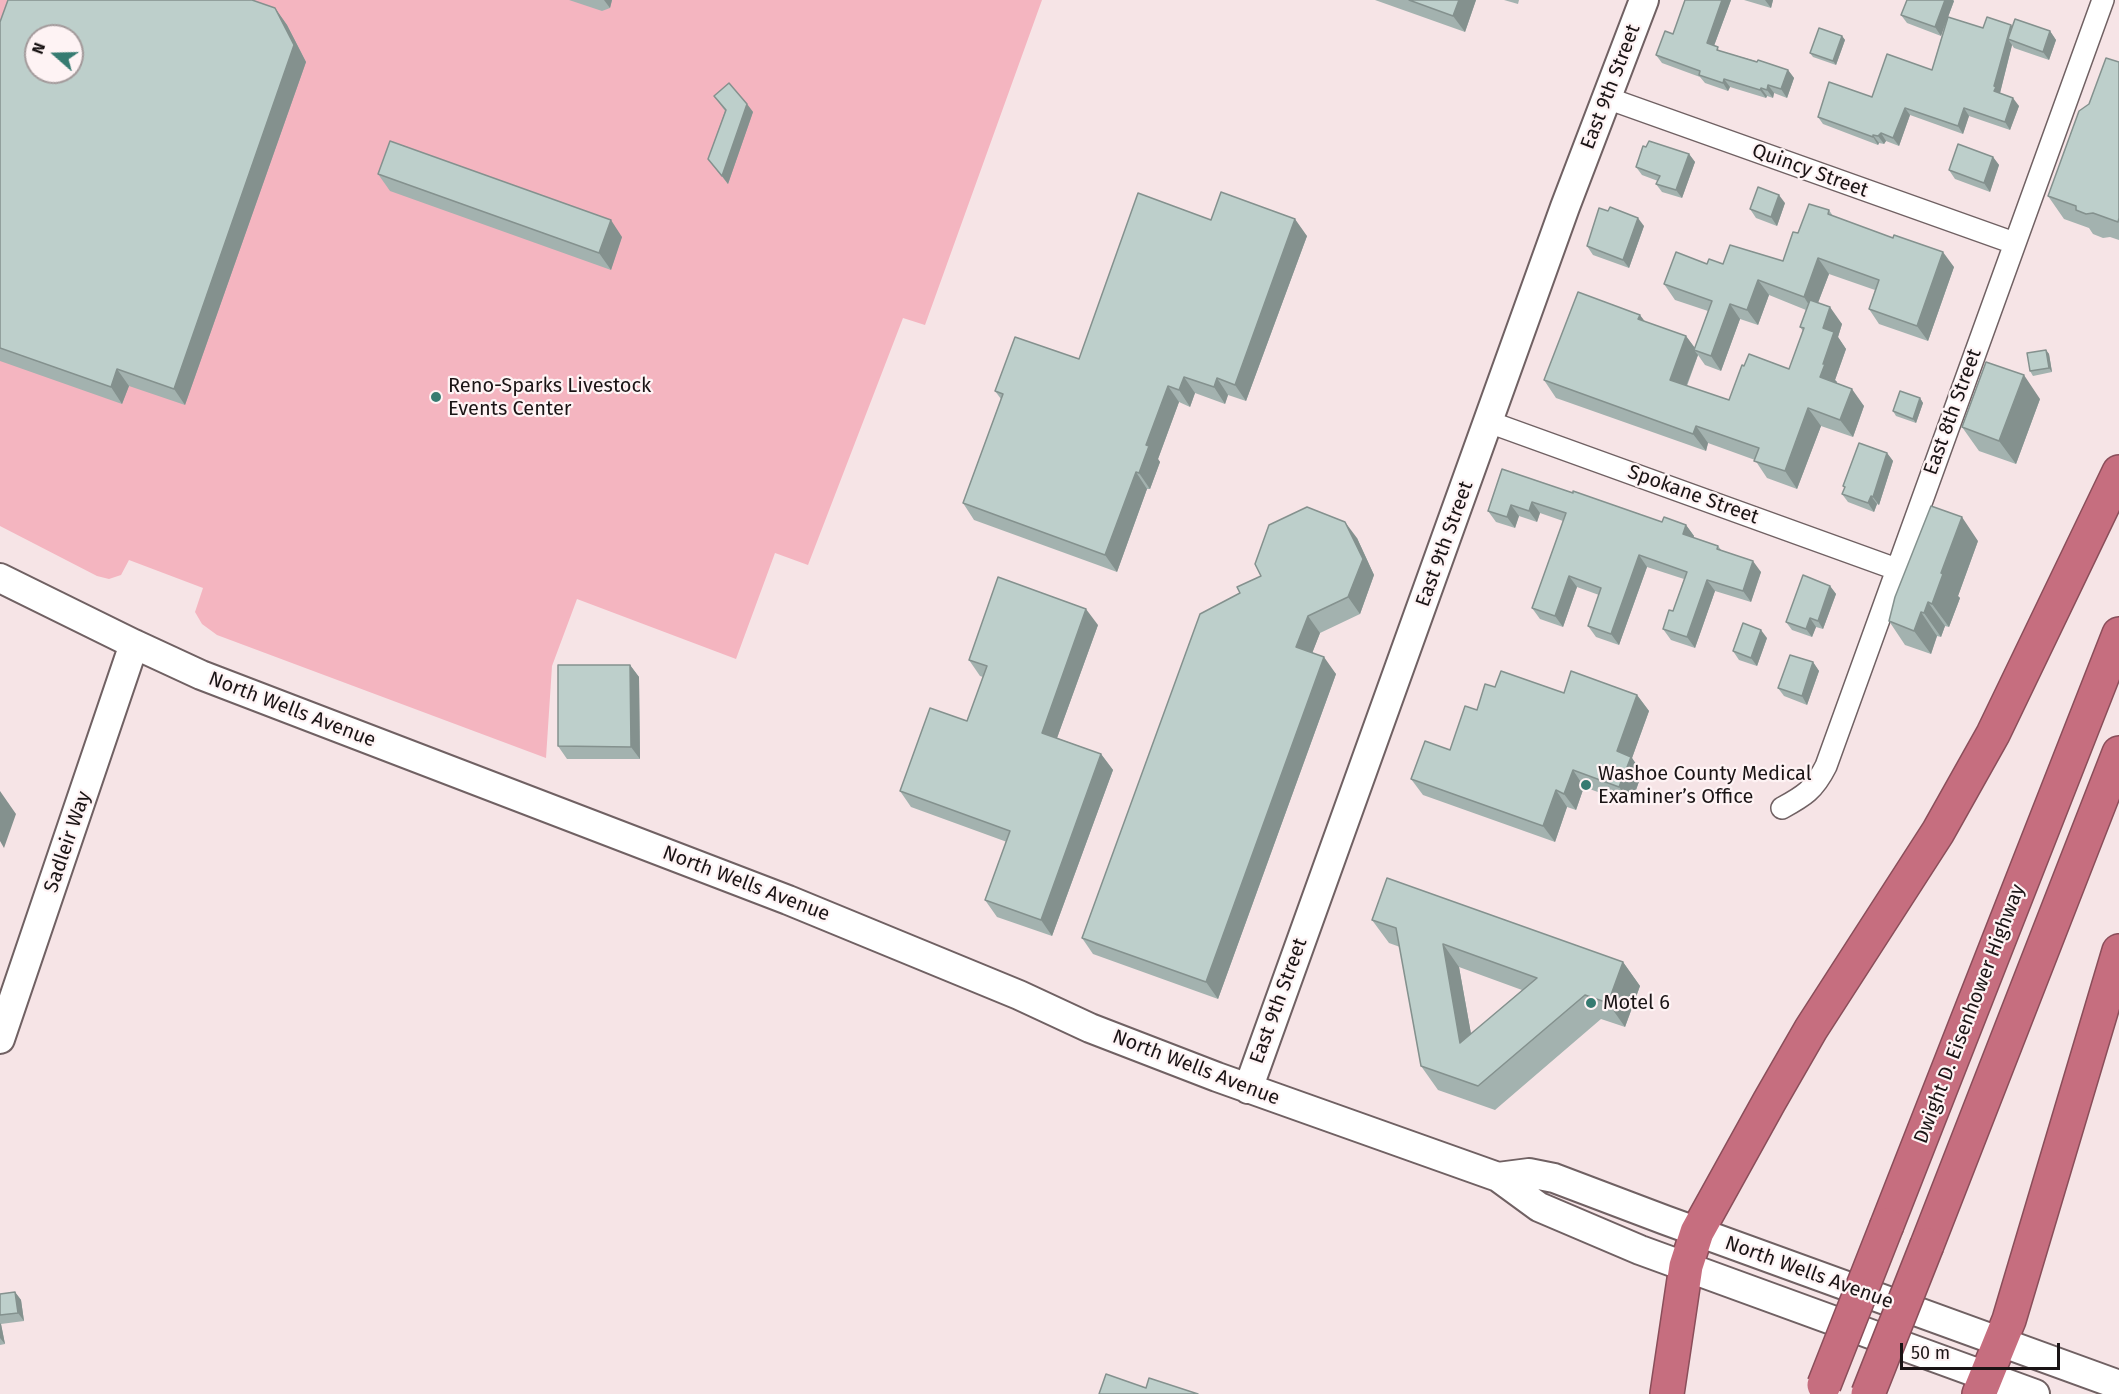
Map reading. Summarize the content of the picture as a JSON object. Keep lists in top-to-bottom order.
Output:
{
  "streets": {
    "highway": ["Dwight D. Eisenhower Highway"],
    "main road": ["East 9th Street", "North Wells Avenue", "Sadleir Way"],
    "street": ["Quincy Street", "East 8th Street", "Spokane Street"]
  },
  "crossings": [
    ["East 9th Street", "Quincy Street"],
    ["East 9th Street", "Spokane Street"],
    ["East 9th Street", "North Wells Avenue"],
    ["Quincy Street", "East 8th Street"],
    ["East 8th Street", "Spokane Street"],
    ["North Wells Avenue", "Sadleir Way"]
  ],
  "places": ["Reno-Sparks Livestock Events Center", "Washoe County Medical Examiner’s Office", "Motel 6"],
  "scale_bar": "50 m",
  "north": "left"
}
